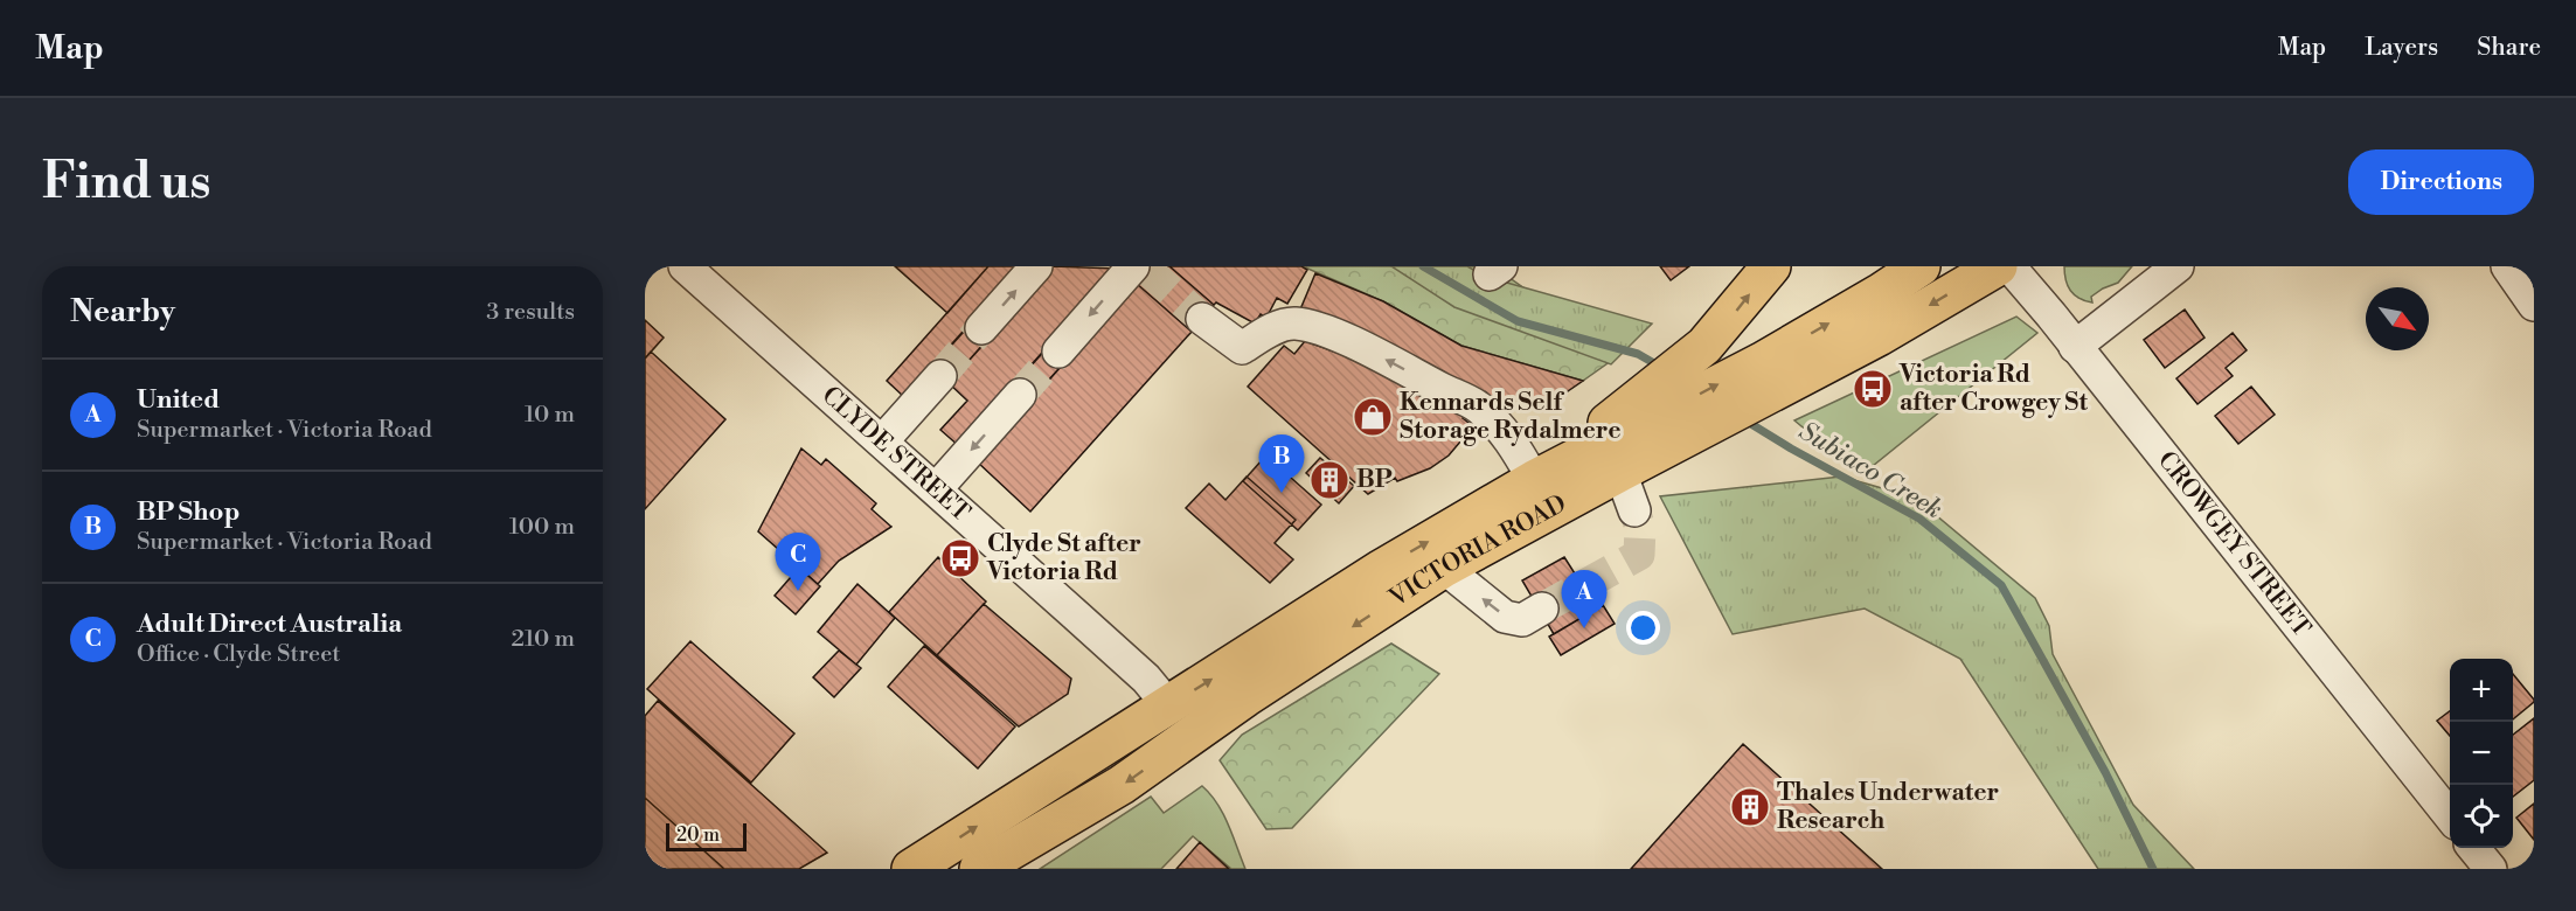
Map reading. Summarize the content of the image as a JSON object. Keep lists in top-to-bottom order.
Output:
{
  "streets": {
    "highway": ["VICTORIA ROAD"],
    "street": ["CLYDE STREET", "CROWGEY STREET"]
  },
  "crossings": [
    ["CLYDE STREET", "VICTORIA ROAD"]
  ],
  "water": ["Subiaco Creek"],
  "places": {
    "bus stop": ["Victoria Rd after Crowgey St", "Clyde St after Victoria Rd"],
    "shop": ["Kennards Self Storage Rydalmere"],
    "building": ["BP", "Thales Underwater Research"]
  },
  "scale_bar": "20 m",
  "north": "bottom right",
  "page": {
    "header": "Map",
    "nav": ["Map", "Layers", "Share"],
    "buttons": "Directions",
    "title": "Find us",
    "heading": ["Nearby", "3 results"],
    "list": [
      {
        "mark": "A",
        "name": "United",
        "note": "Supermarket · Victoria Road",
        "value": "10 m"
      },
      {
        "mark": "B",
        "name": "BP Shop",
        "note": "Supermarket · Victoria Road",
        "value": "100 m"
      },
      {
        "mark": "C",
        "name": "Adult Direct Australia",
        "note": "Office · Clyde Street",
        "value": "210 m"
      }
    ],
    "pins": ["B", "C", "A"],
    "map_buttons": ["+", "−"],
    "scale": "20 m"
  }
}
